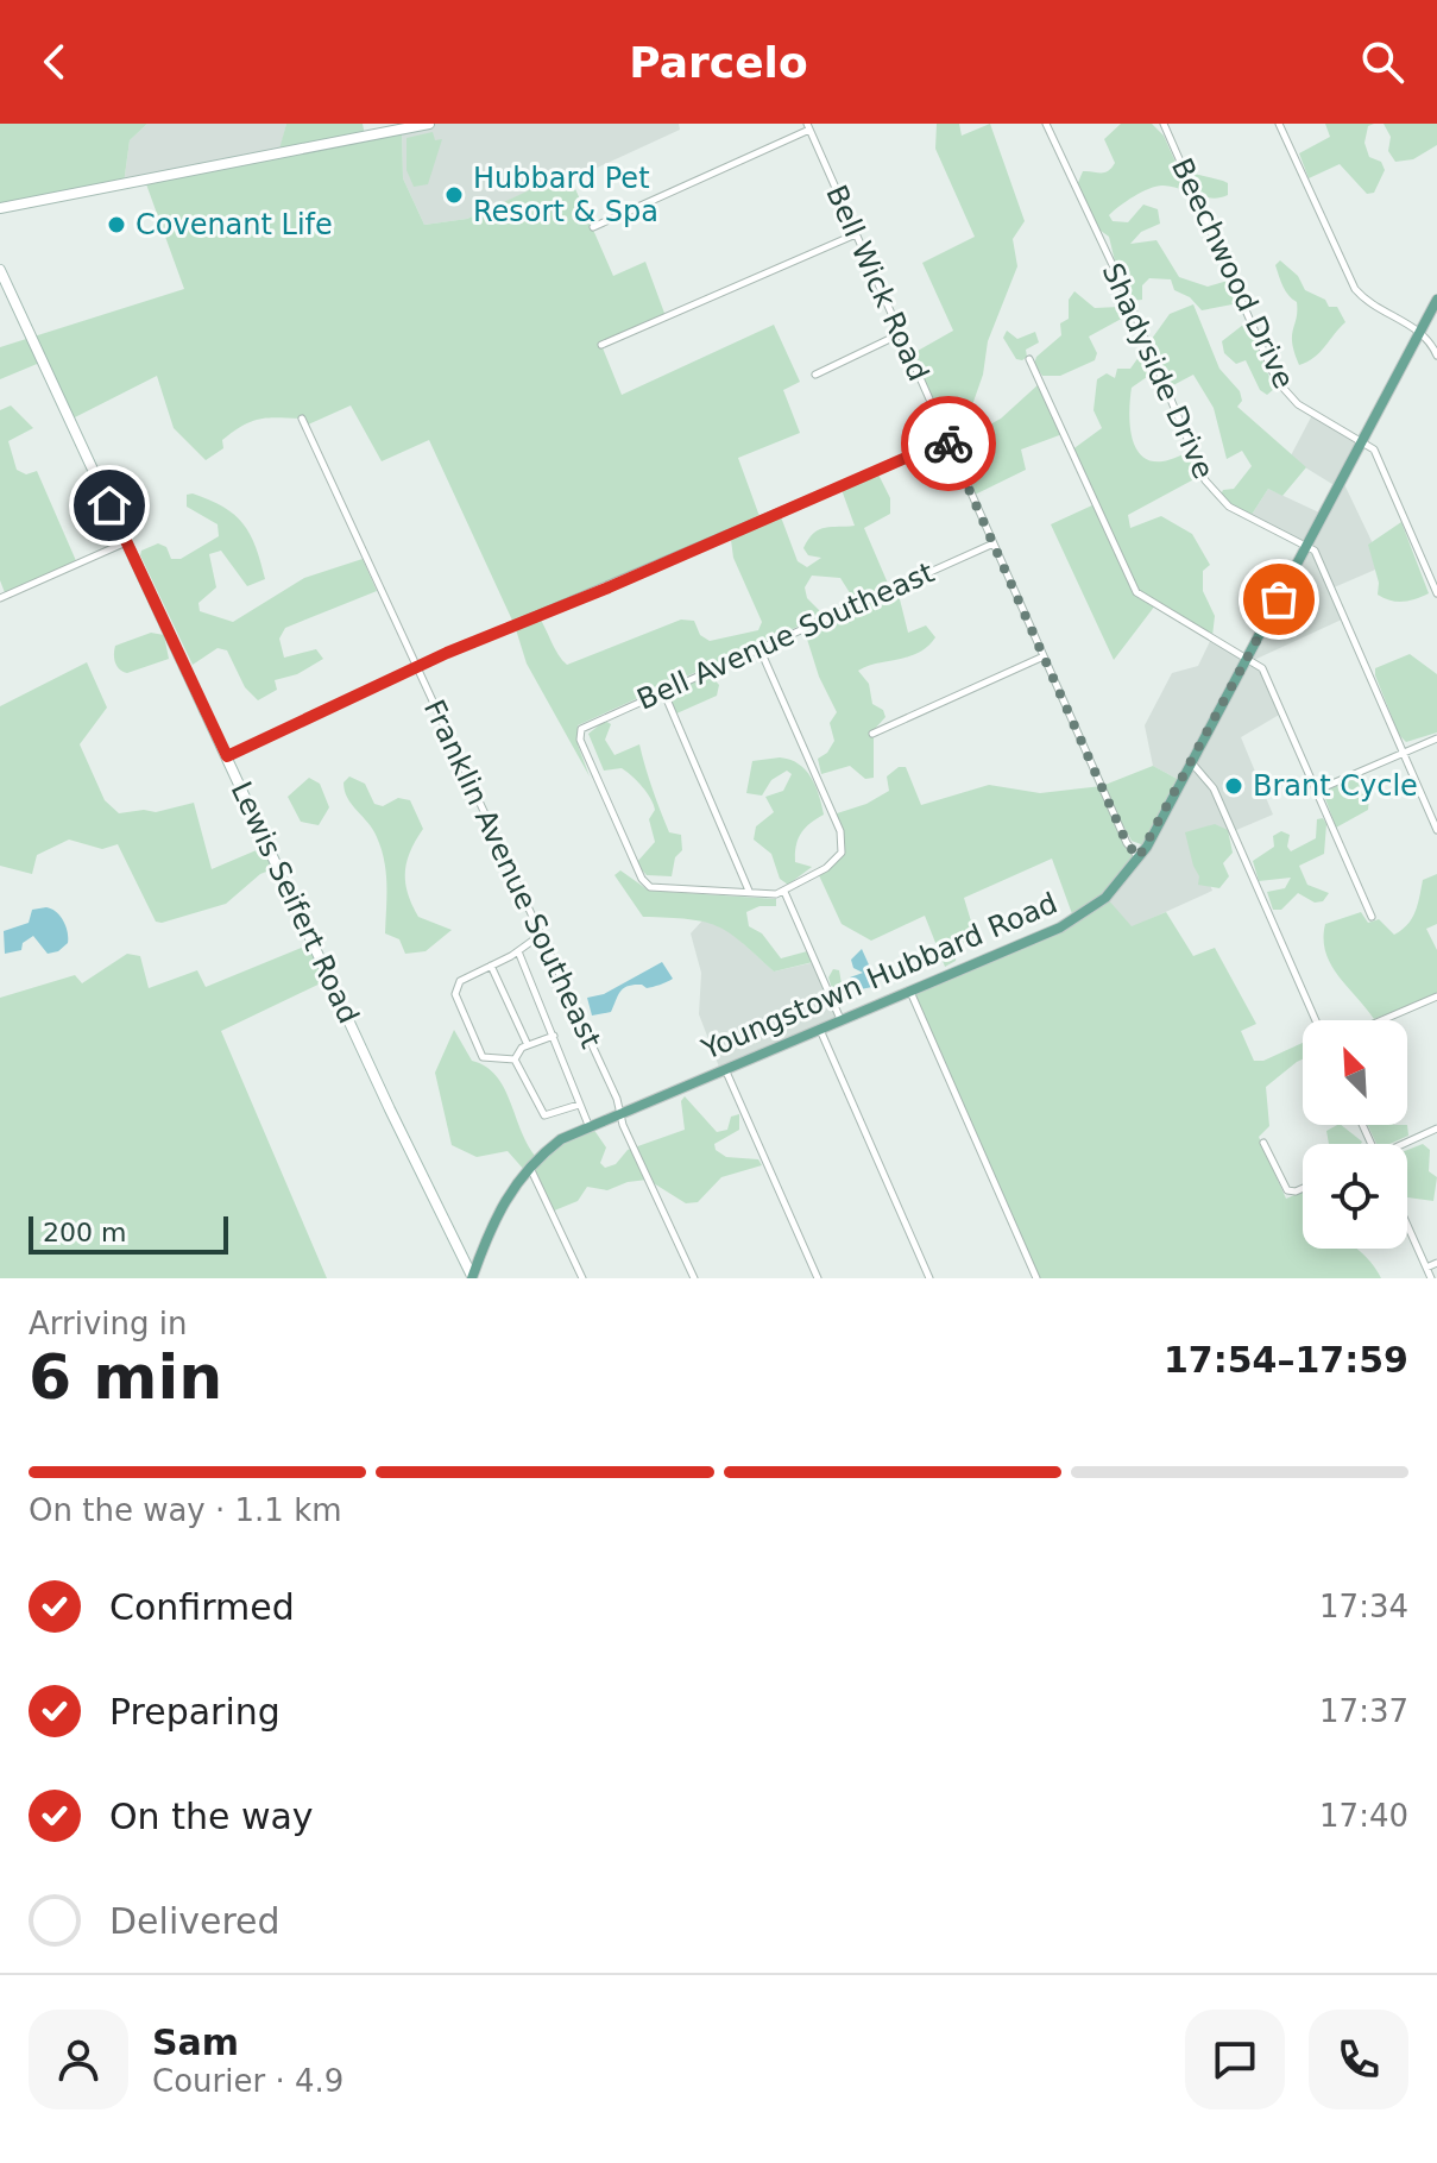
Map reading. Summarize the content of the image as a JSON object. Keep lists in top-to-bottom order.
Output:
{
  "streets": {
    "main road": ["Youngstown Hubbard Road"],
    "street": [
      "Beechwood Drive",
      "Bell Wick Road",
      "Shadyside Drive",
      "Bell Avenue Southeast",
      "Franklin Avenue Southeast",
      "Lewis Seifert Road"
    ]
  },
  "crossings": [
    ["Beechwood Drive", "Youngstown Hubbard Road"],
    ["Bell Wick Road", "Bell Avenue Southeast"],
    ["Bell Wick Road", "Youngstown Hubbard Road"],
    ["Shadyside Drive", "Youngstown Hubbard Road"],
    ["Franklin Avenue Southeast", "Youngstown Hubbard Road"],
    ["Lewis Seifert Road", "Youngstown Hubbard Road"]
  ],
  "places": ["Hubbard Pet Resort & Spa", "Covenant Life", "Brant Cycle"],
  "scale_bar": "200 m",
  "north": "top left",
  "page": {
    "header": "Parcelo",
    "scale": "200 m",
    "heading": ["6 min", "Arriving in", "17:54–17:59"],
    "panel": ["Sam", "Courier · 4.9"],
    "bar": "On the way · 1.1 km",
    "list": [
      ["Confirmed", "17:34"],
      ["Preparing", "17:37"],
      ["On the way", "17:40"],
      "Delivered"
    ]
  }
}
